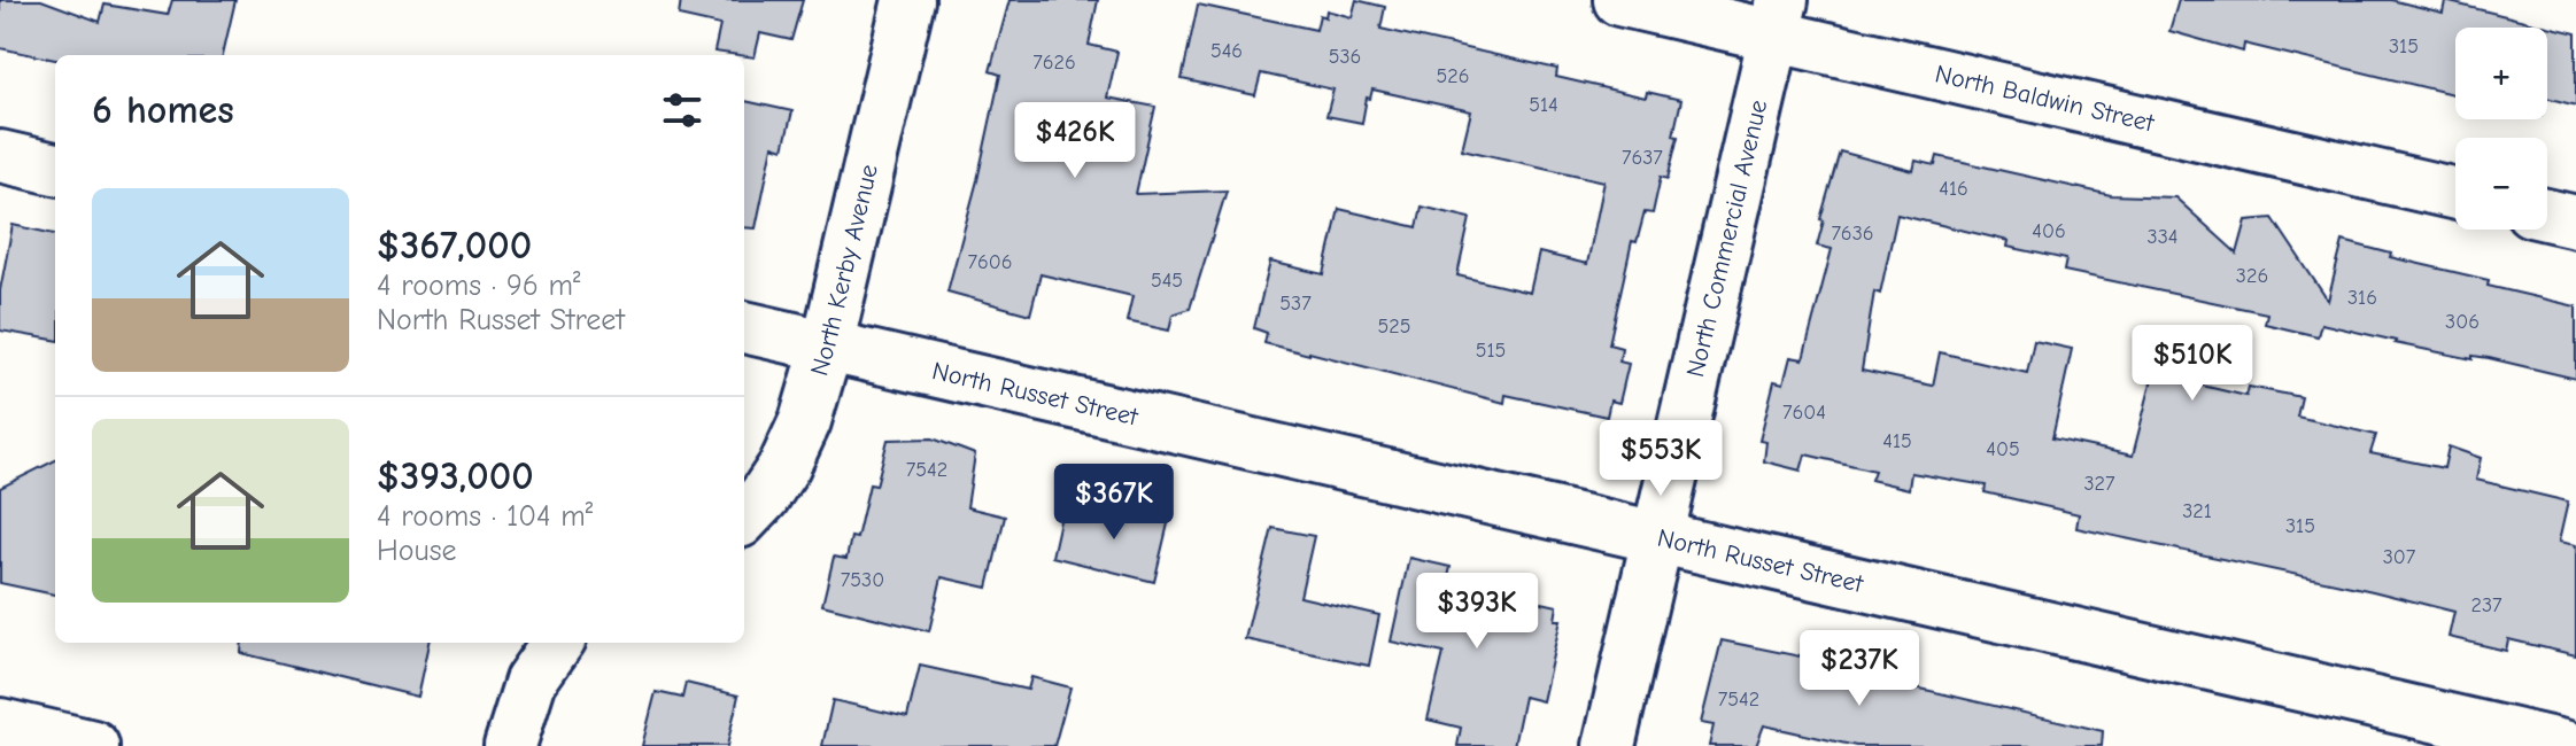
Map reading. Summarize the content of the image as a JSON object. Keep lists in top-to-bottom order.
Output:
{
  "streets": {
    "street": [
      "North Baldwin Street",
      "North Commercial Avenue",
      "North Kerby Avenue",
      "North Russet Street"
    ]
  },
  "crossings": [
    ["North Baldwin Street", "North Commercial Avenue"],
    ["North Commercial Avenue", "North Russet Street"],
    ["North Kerby Avenue", "North Russet Street"]
  ],
  "house_numbers": [
    "315",
    "546",
    "536",
    "7626",
    "526",
    "514",
    "7637",
    "416",
    "406",
    "7636",
    "334",
    "7606",
    "326",
    "545",
    "316",
    "537",
    "306",
    "525",
    "515",
    "7604",
    "415",
    "405",
    "7542",
    "327",
    "321",
    "315",
    "307",
    "7530",
    "237",
    "7542"
  ],
  "page": {
    "map_buttons": ["+", "−"],
    "heading": "6 homes",
    "price": [
      "$426K",
      "$510K",
      "$553K",
      "$367K",
      "$393K",
      "$237K"
    ],
    "list": [
      {
        "name": "$367,000",
        "note": "4 rooms · 96 m² · North Russet Street"
      },
      {
        "name": "$393,000",
        "note": "4 rooms · 104 m² · House"
      }
    ]
  }
}
